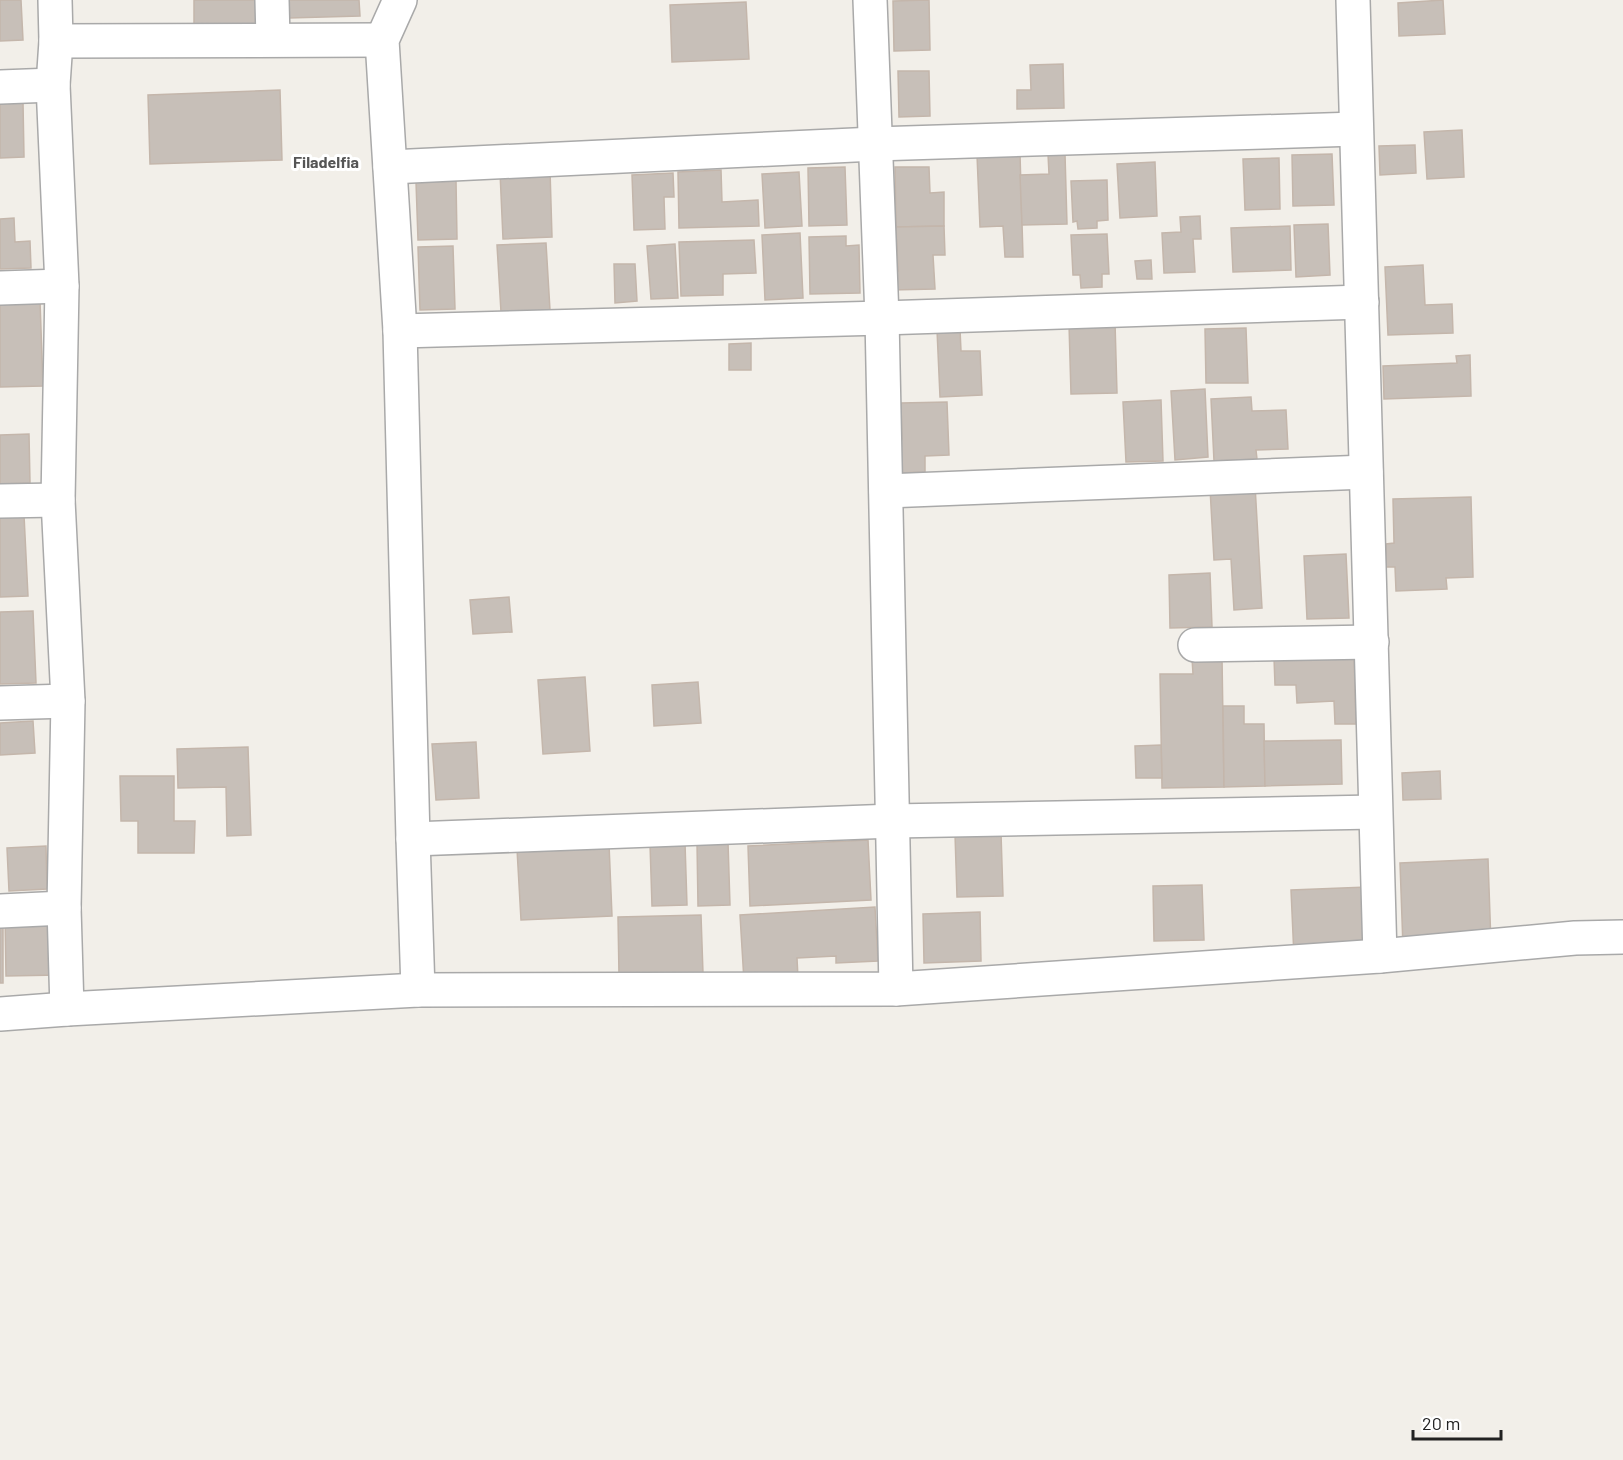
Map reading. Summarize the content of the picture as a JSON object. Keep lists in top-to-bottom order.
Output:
{
  "districts": ["Filadelfia"],
  "scale_bar": "20 m"
}
